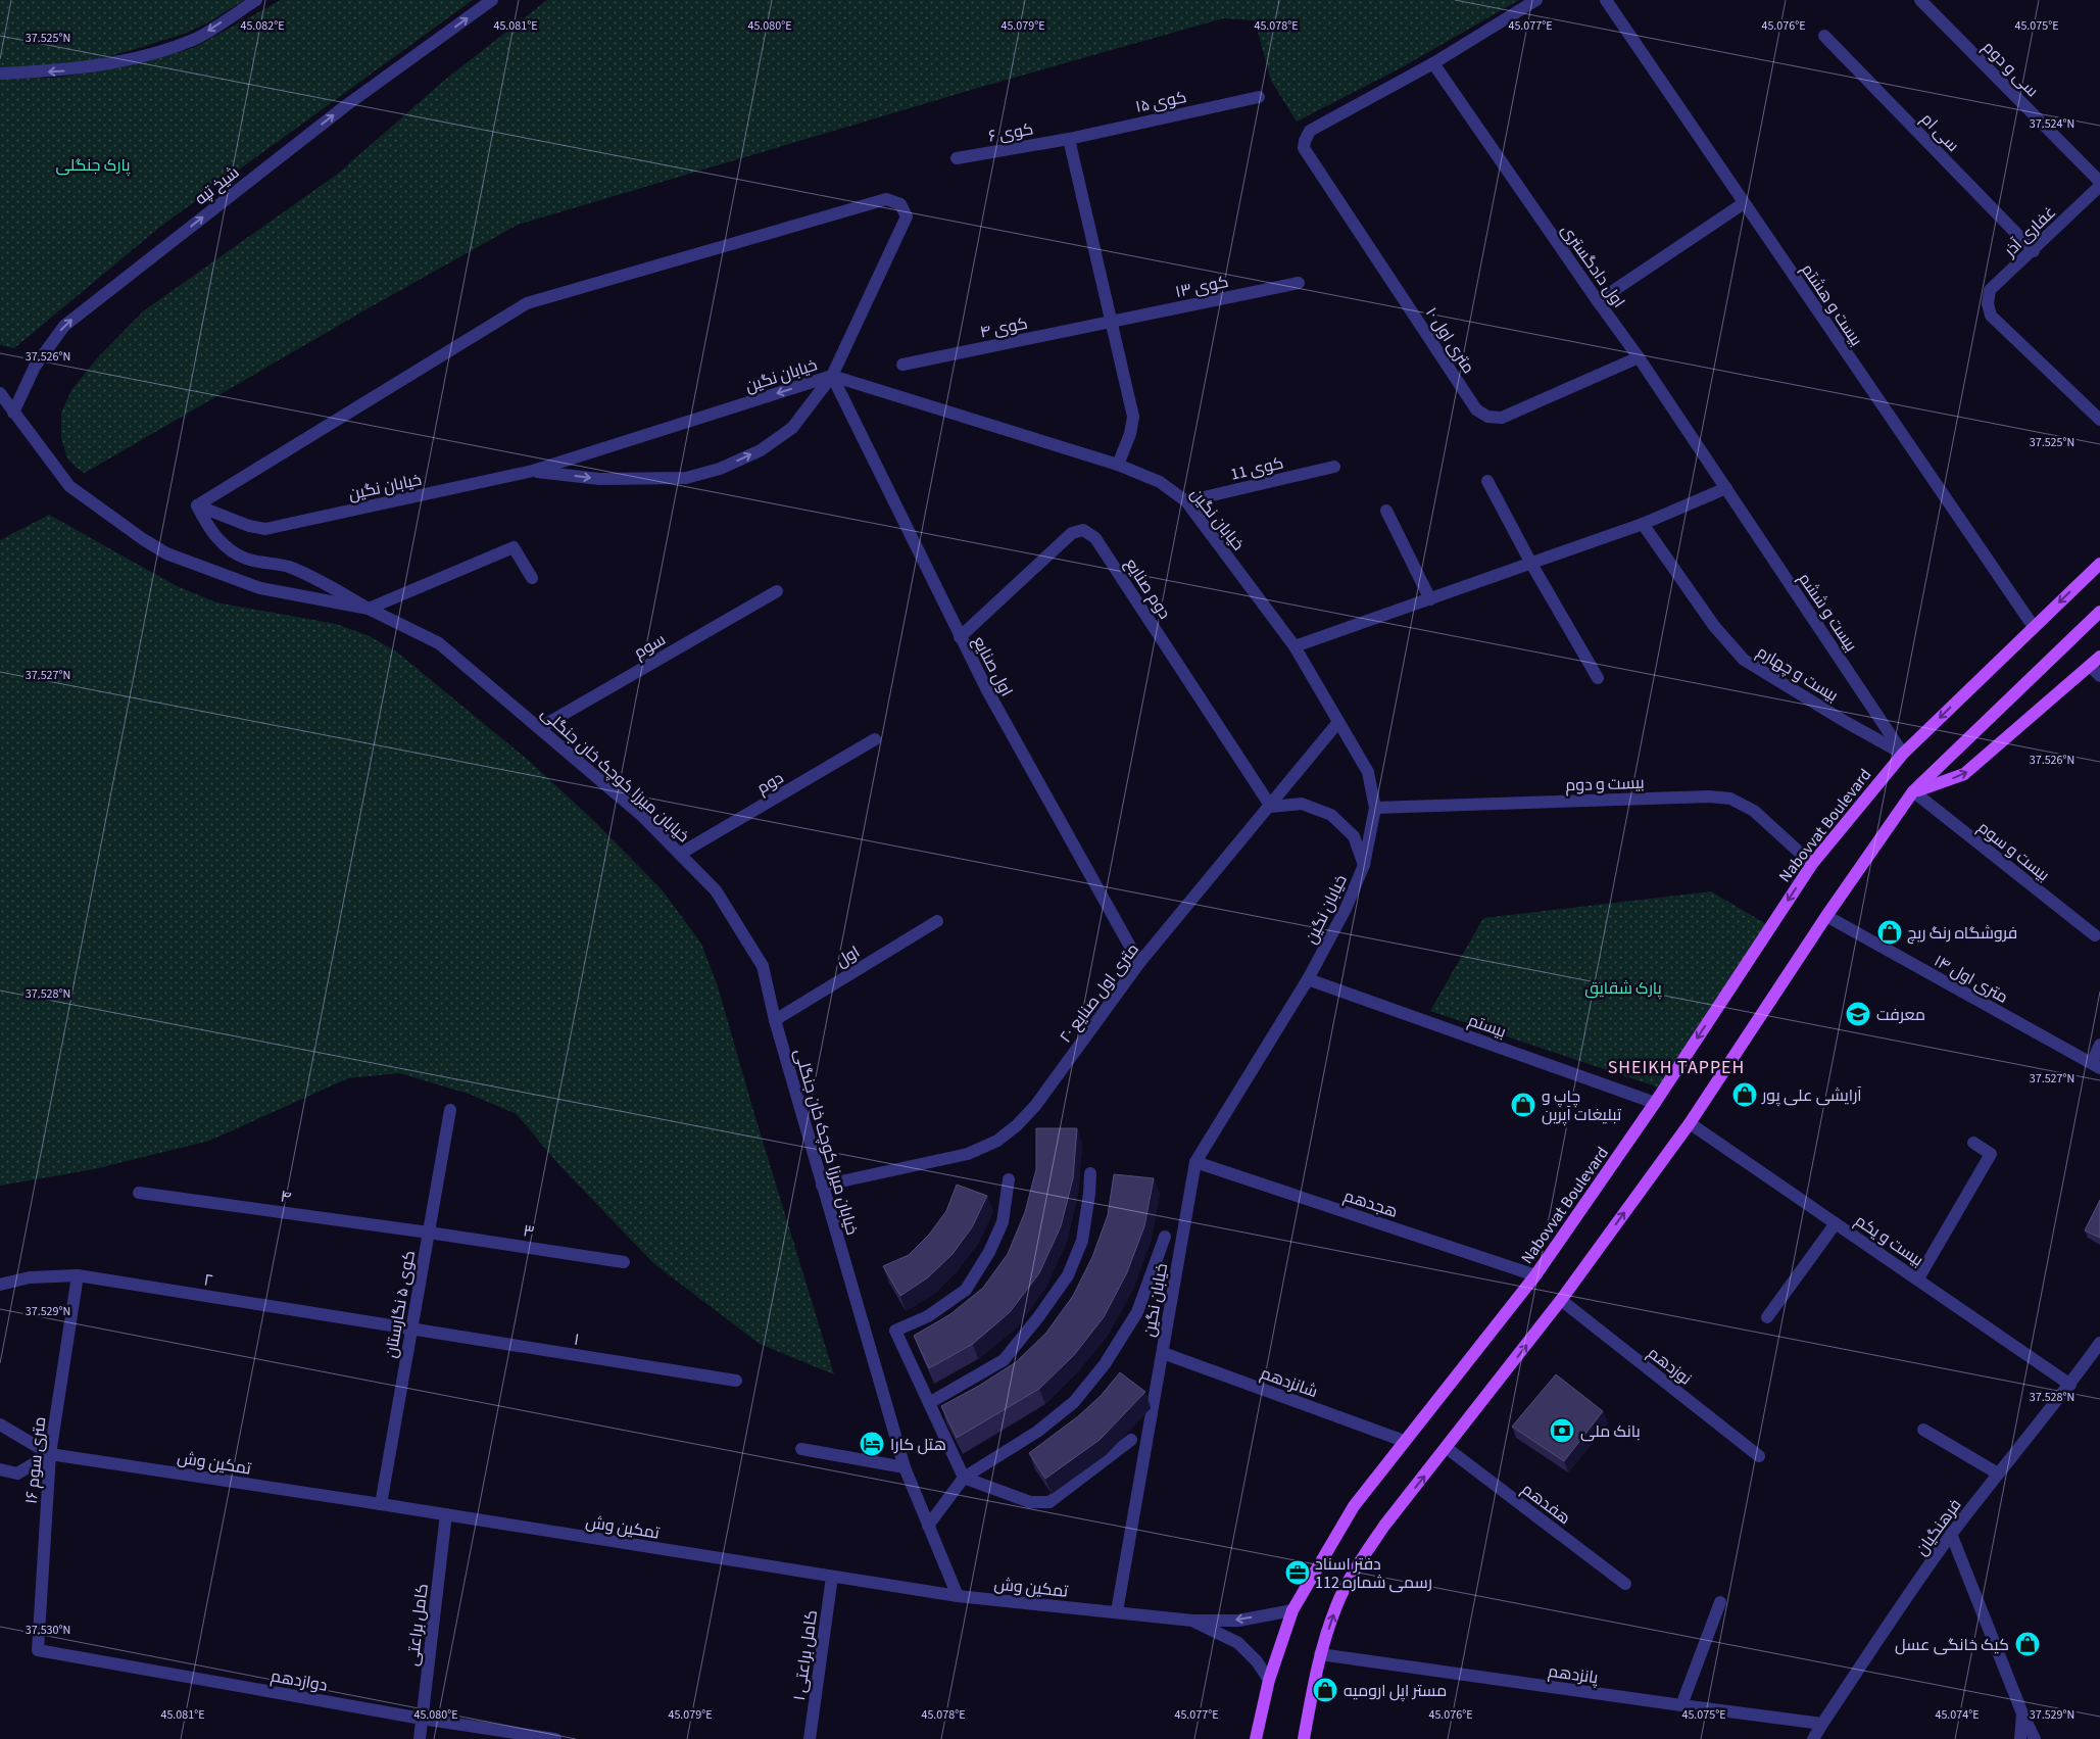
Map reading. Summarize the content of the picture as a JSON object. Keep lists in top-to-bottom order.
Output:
{
  "streets": {
    "main road": ["Nabovvat Boulevard"],
    "street": [
      "سی و دوم",
      "کوی ۱۵",
      "کوی ۶",
      "سی ام",
      "شیخ تپه",
      "غفاری آذر",
      "اول دادگستری",
      "کوی ۱۳",
      "بیست و هشتم",
      "کوی ۴",
      "۱۰ متری اول",
      "خیابان نگین",
      "کوی 11",
      "دوم صنایع",
      "بیست و ششم",
      "سوم",
      "اول صنایع",
      "بیست و چهارم",
      "خیابان میرزا کوچک خان جنگلی",
      "دوم",
      "بیست و دوم",
      "بیست و سوم",
      "اول",
      "۱۴ متری اول",
      "۲۰ متری اول صنایع",
      "بیستم",
      "۴",
      "هجدهم",
      "۳",
      "بیست و یکم",
      "۲",
      "کوی ۵ نگارستان",
      "۱",
      "نوزدهم",
      "شانزدهم",
      "۱۶ متری سوم",
      "تمکین وش",
      "هفدهم",
      "فرهنگیان",
      "کامل براعتی",
      "کامل براعتی ۱",
      "پانزدهم",
      "دوازدهم"
    ]
  },
  "crossings": [
    ["سی و دوم", "غفاری آذر"],
    ["کوی ۱۵", "کوی ۶"],
    ["سی ام", "غفاری آذر"],
    ["شیخ تپه", "خیابان میرزا کوچک خان جنگلی"],
    ["اول دادگستری", "۱۰ متری اول"],
    ["اول دادگستری", "بیست و ششم"],
    ["کوی ۱۳", "کوی ۴"],
    ["بیست و هشتم", "Nabovvat Boulevard"],
    ["خیابان نگین", "کوی 11"],
    ["خیابان نگین", "اول صنایع"],
    ["خیابان نگین", "بیست و دوم"],
    ["خیابان نگین", "۲۰ متری اول صنایع"],
    ["خیابان نگین", "بیستم"],
    ["خیابان نگین", "هجدهم"],
    ["خیابان نگین", "شانزدهم"],
    ["خیابان نگین", "تمکین وش"],
    ["دوم صنایع", "اول صنایع"],
    ["دوم صنایع", "۲۰ متری اول صنایع"],
    ["بیست و ششم", "بیست و چهارم"],
    ["بیست و ششم", "Nabovvat Boulevard"],
    ["سوم", "خیابان میرزا کوچک خان جنگلی"],
    ["اول صنایع", "۲۰ متری اول صنایع"],
    ["بیست و چهارم", "Nabovvat Boulevard"],
    ["خیابان میرزا کوچک خان جنگلی", "دوم"],
    ["خیابان میرزا کوچک خان جنگلی", "اول"],
    ["خیابان میرزا کوچک خان جنگلی", "۲۰ متری اول صنایع"],
    ["خیابان میرزا کوچک خان جنگلی", "تمکین وش"],
    ["بیست و دوم", "Nabovvat Boulevard"],
    ["Nabovvat Boulevard", "بیستم"],
    ["Nabovvat Boulevard", "هجدهم"],
    ["Nabovvat Boulevard", "شانزدهم"],
    ["۴", "۳"],
    ["۴", "کوی ۵ نگارستان"],
    ["۳", "کوی ۵ نگارستان"],
    ["بیست و یکم", "فرهنگیان"],
    ["۲", "کوی ۵ نگارستان"],
    ["۲", "۱"],
    ["۲", "۱۶ متری سوم"],
    ["کوی ۵ نگارستان", "۱"],
    ["کوی ۵ نگارستان", "تمکین وش"],
    ["۱۶ متری سوم", "تمکین وش"],
    ["۱۶ متری سوم", "دوازدهم"],
    ["تمکین وش", "کامل براعتی"],
    ["تمکین وش", "کامل براعتی ۱"],
    ["فرهنگیان", "پانزدهم"],
    ["کامل براعتی", "دوازدهم"]
  ],
  "one_way": ["شیخ تپه"],
  "districts": ["SHEIKH TAPPEH"],
  "parks": ["پارک جنگلی", "پارک شقایق"],
  "places": {
    "shop": [
      "فروشگاه رنگ ریچ",
      "آرایشی علی پور",
      "چاپ و تبلیغات آپرین",
      "کیک خانگی عسل",
      "مستر اپل ارومیه"
    ],
    "school or university": ["معرفت"],
    "bank": ["بانک ملی"],
    "hotel": ["هتل کارا"],
    "office": ["دفتر اسناد رسمی شماره 112"]
  },
  "coordinates": [
    "45.082°E",
    "45.081°E",
    "45.080°E",
    "45.079°E",
    "45.078°E",
    "45.077°E",
    "45.076°E",
    "45.075°E",
    "37.525°N",
    "37.524°N",
    "37.526°N",
    "37.527°N",
    "37.528°N",
    "37.529°N",
    "37.530°N",
    "45.074°E"
  ]
}
